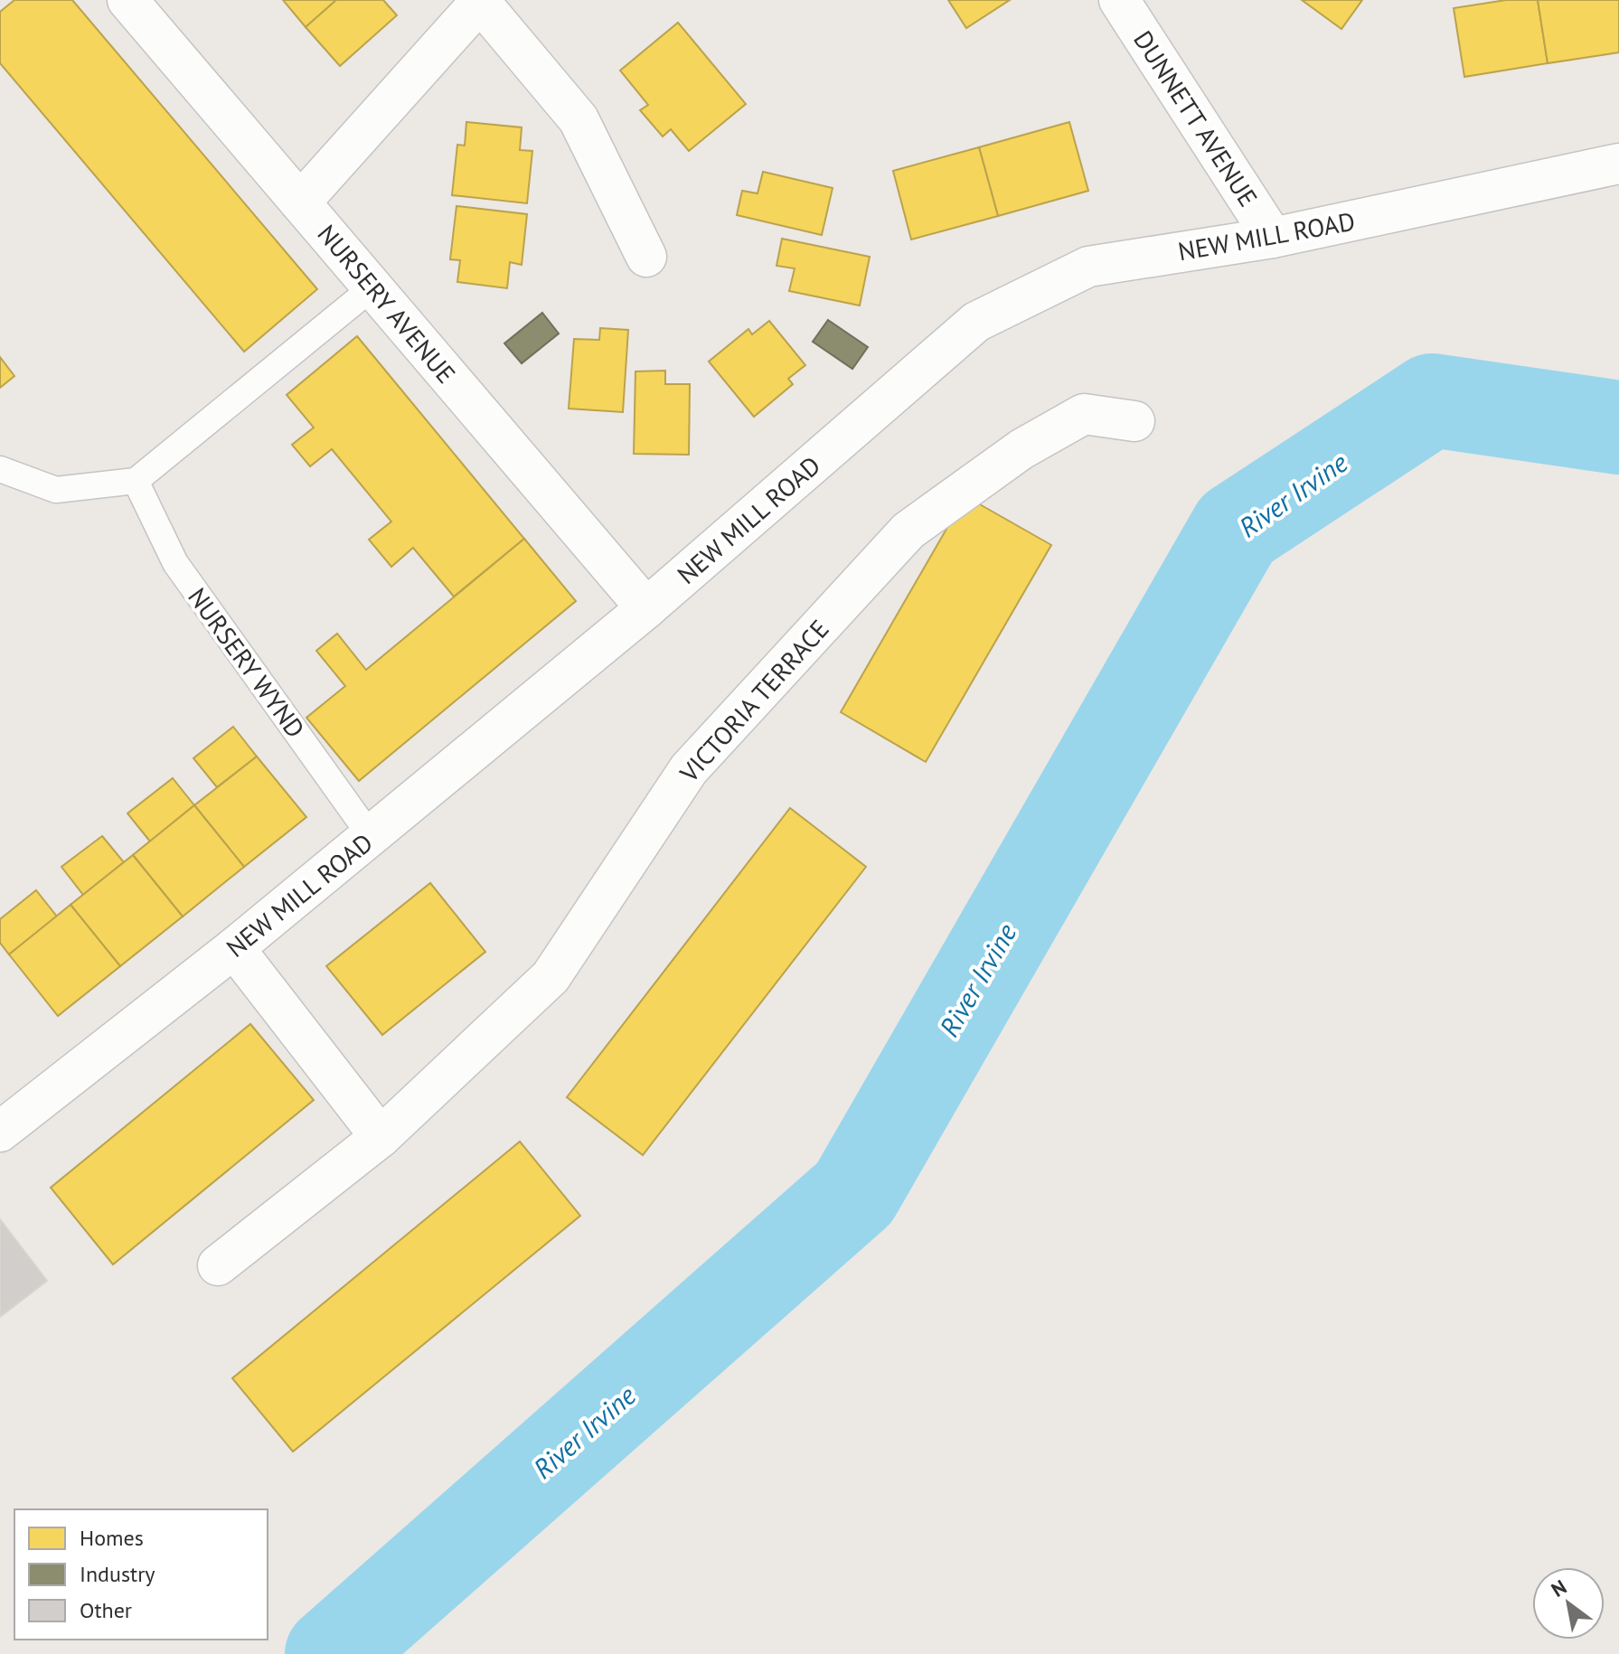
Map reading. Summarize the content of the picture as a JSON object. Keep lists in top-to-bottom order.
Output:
{
  "streets": {
    "street": [
      "DUNNETT AVENUE",
      "NEW MILL ROAD",
      "NURSERY AVENUE",
      "VICTORIA TERRACE"
    ],
    "lane": ["NURSERY WYND"]
  },
  "crossings": [
    ["DUNNETT AVENUE", "NEW MILL ROAD"],
    ["NEW MILL ROAD", "NURSERY AVENUE"],
    ["NEW MILL ROAD", "NURSERY WYND"]
  ],
  "water": ["River Irvine"],
  "legend": ["Homes", "Industry", "Other"],
  "north": "top left"
}
